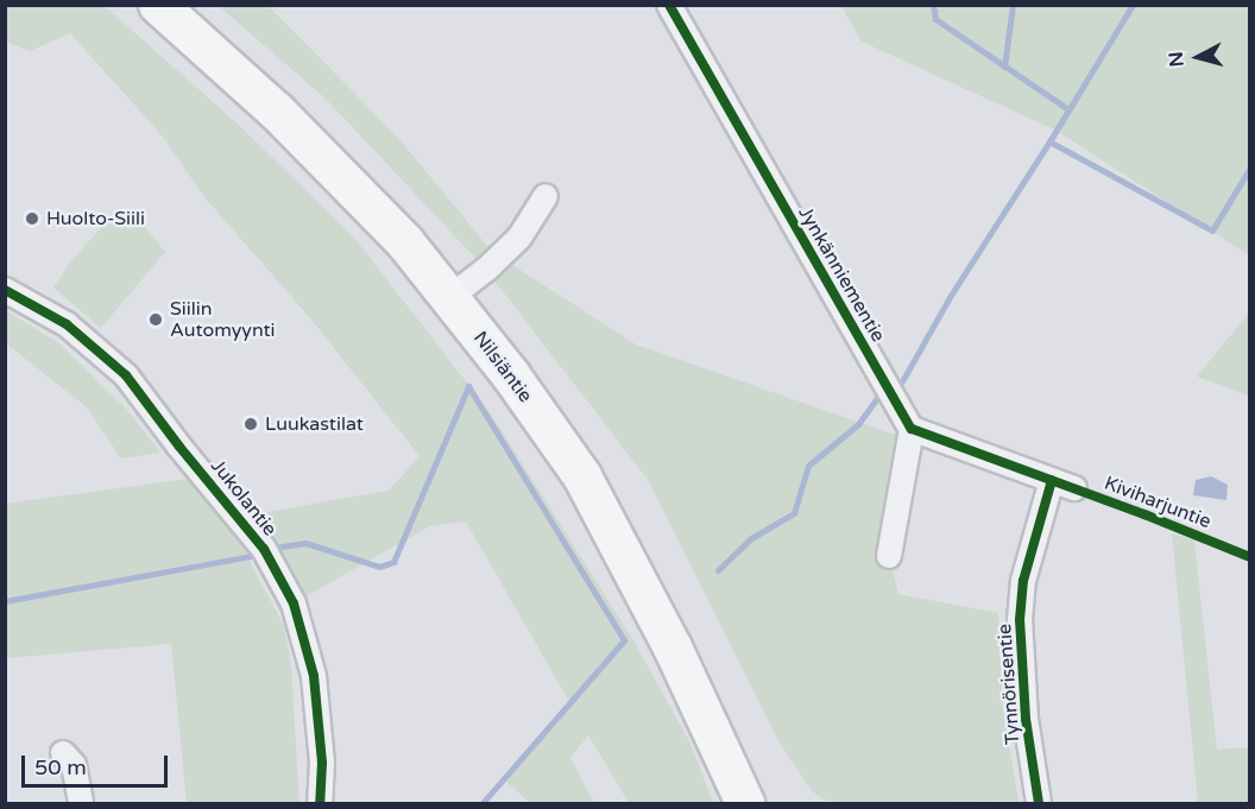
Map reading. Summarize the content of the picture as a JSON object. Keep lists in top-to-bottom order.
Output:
{
  "streets": {
    "main road": ["Nilsiäntie"],
    "street": ["Jynkänniementie", "Jukolantie", "Tynnörisentie"],
    "cycle path": ["Kiviharjuntie"]
  },
  "crossings": [
    ["Jynkänniementie", "Tynnörisentie"]
  ],
  "places": ["Huolto-Siili", "Siilin Automyynti", "Luukastilat"],
  "scale_bar": "50 m",
  "north": "left"
}
